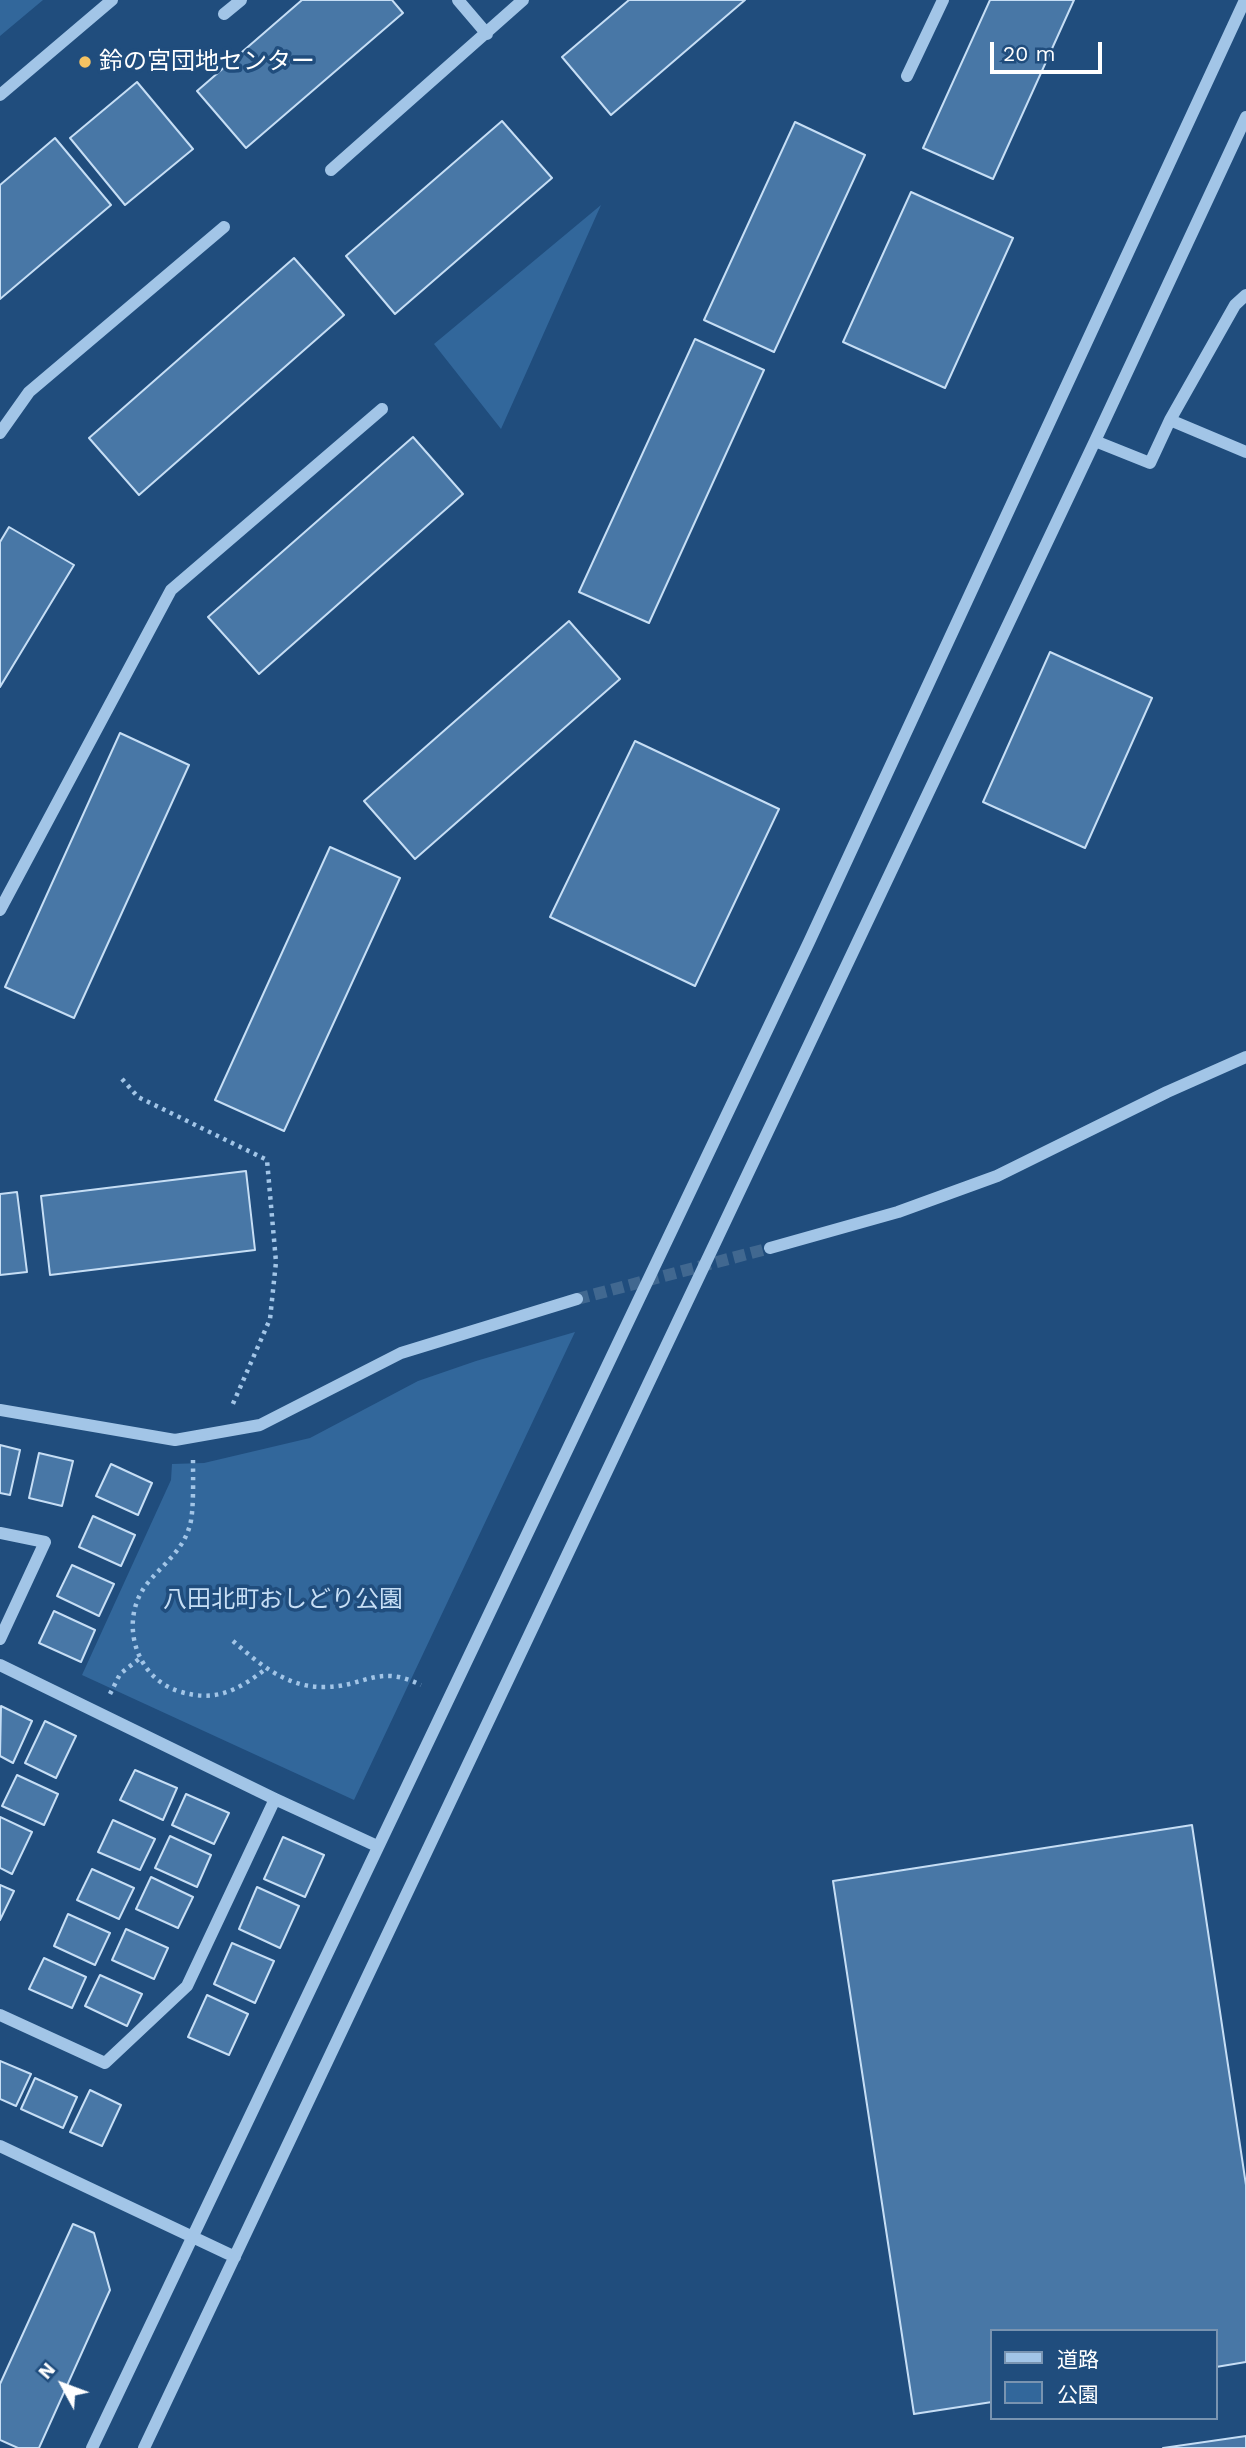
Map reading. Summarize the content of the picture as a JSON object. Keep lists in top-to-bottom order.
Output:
{
  "parks": ["八田北町おしどり公園"],
  "places": ["鈴の宮団地センター"],
  "legend": ["道路", "公園"],
  "scale_bar": "20 m",
  "north": "top left"
}
